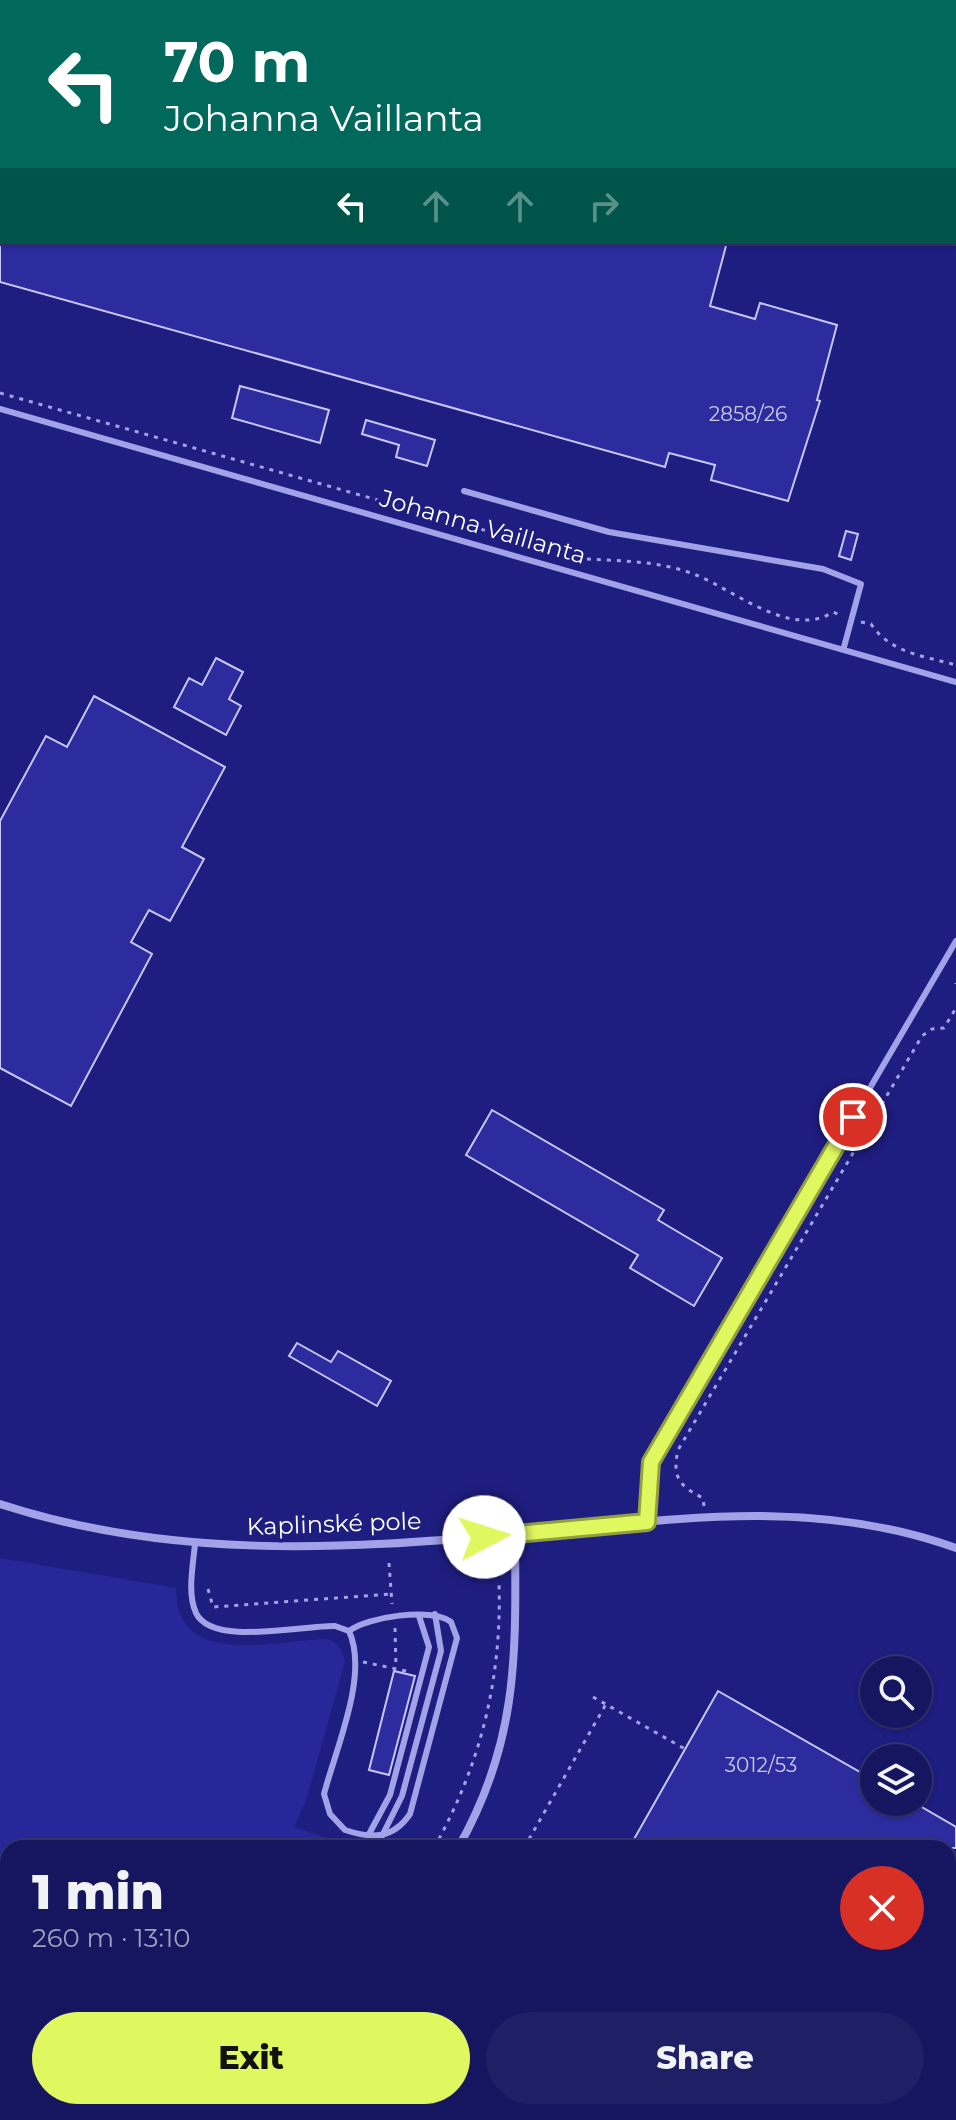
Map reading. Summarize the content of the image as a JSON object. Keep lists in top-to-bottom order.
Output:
{
  "streets": {
    "street": ["Kaplinské pole"],
    "lane": ["Johanna Vaillanta"]
  },
  "house_numbers": ["2858/26", "3012/53"],
  "page": {
    "turn": ["70 m", "Johanna Vaillanta"],
    "heading": ["1 min", "260 m · 13:10"],
    "buttons": ["Exit", "Share"]
  }
}
